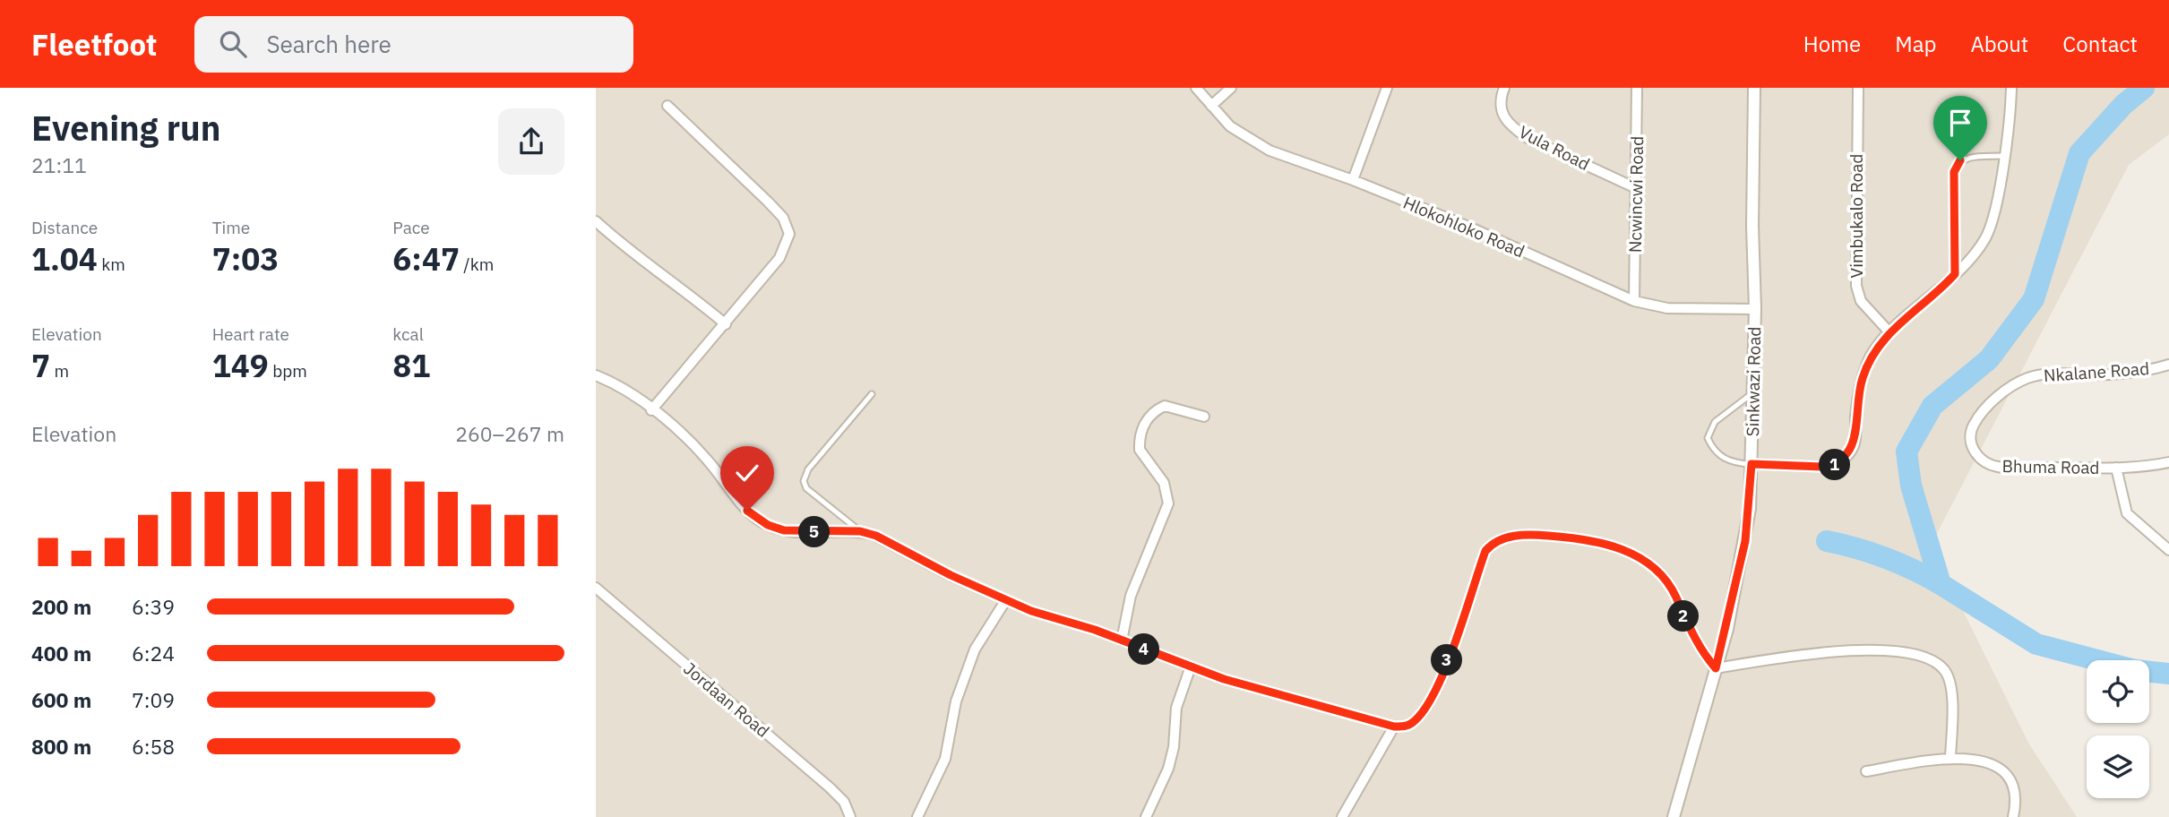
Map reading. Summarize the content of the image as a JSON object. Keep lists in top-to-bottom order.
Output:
{
  "streets": {
    "street": [
      "Vula Road",
      "Ncwincwi Road",
      "Vimbukalo Road",
      "Hlokohloko Road",
      "Nkalane Road",
      "Sinkwazi Road",
      "Bhuma Road",
      "Jordaan Road"
    ]
  },
  "crossings": [
    ["Vula Road", "Ncwincwi Road"],
    ["Ncwincwi Road", "Hlokohloko Road"],
    ["Hlokohloko Road", "Sinkwazi Road"],
    ["Nkalane Road", "Bhuma Road"]
  ],
  "page": {
    "header": "Fleetfoot",
    "search": "Search here",
    "nav": [
      "Home",
      "Map",
      "About",
      "Contact"
    ],
    "heading": ["Evening run", "21:11"],
    "stats": [
      ["Distance", "1.04 km"],
      ["Time", "7:03"],
      ["Pace", "6:47 /km"],
      ["Elevation", "7 m"],
      ["Heart rate", "149 bpm"],
      ["kcal", "81"]
    ],
    "chart": ["Elevation", "260–267 m"],
    "pins": [
      "1",
      "5",
      "2",
      "4",
      "3"
    ],
    "list": [
      {
        "name": "200 m",
        "note": "6:39"
      },
      {
        "name": "400 m",
        "note": "6:24"
      },
      {
        "name": "600 m",
        "note": "7:09"
      },
      {
        "name": "800 m",
        "note": "6:58"
      }
    ]
  }
}
